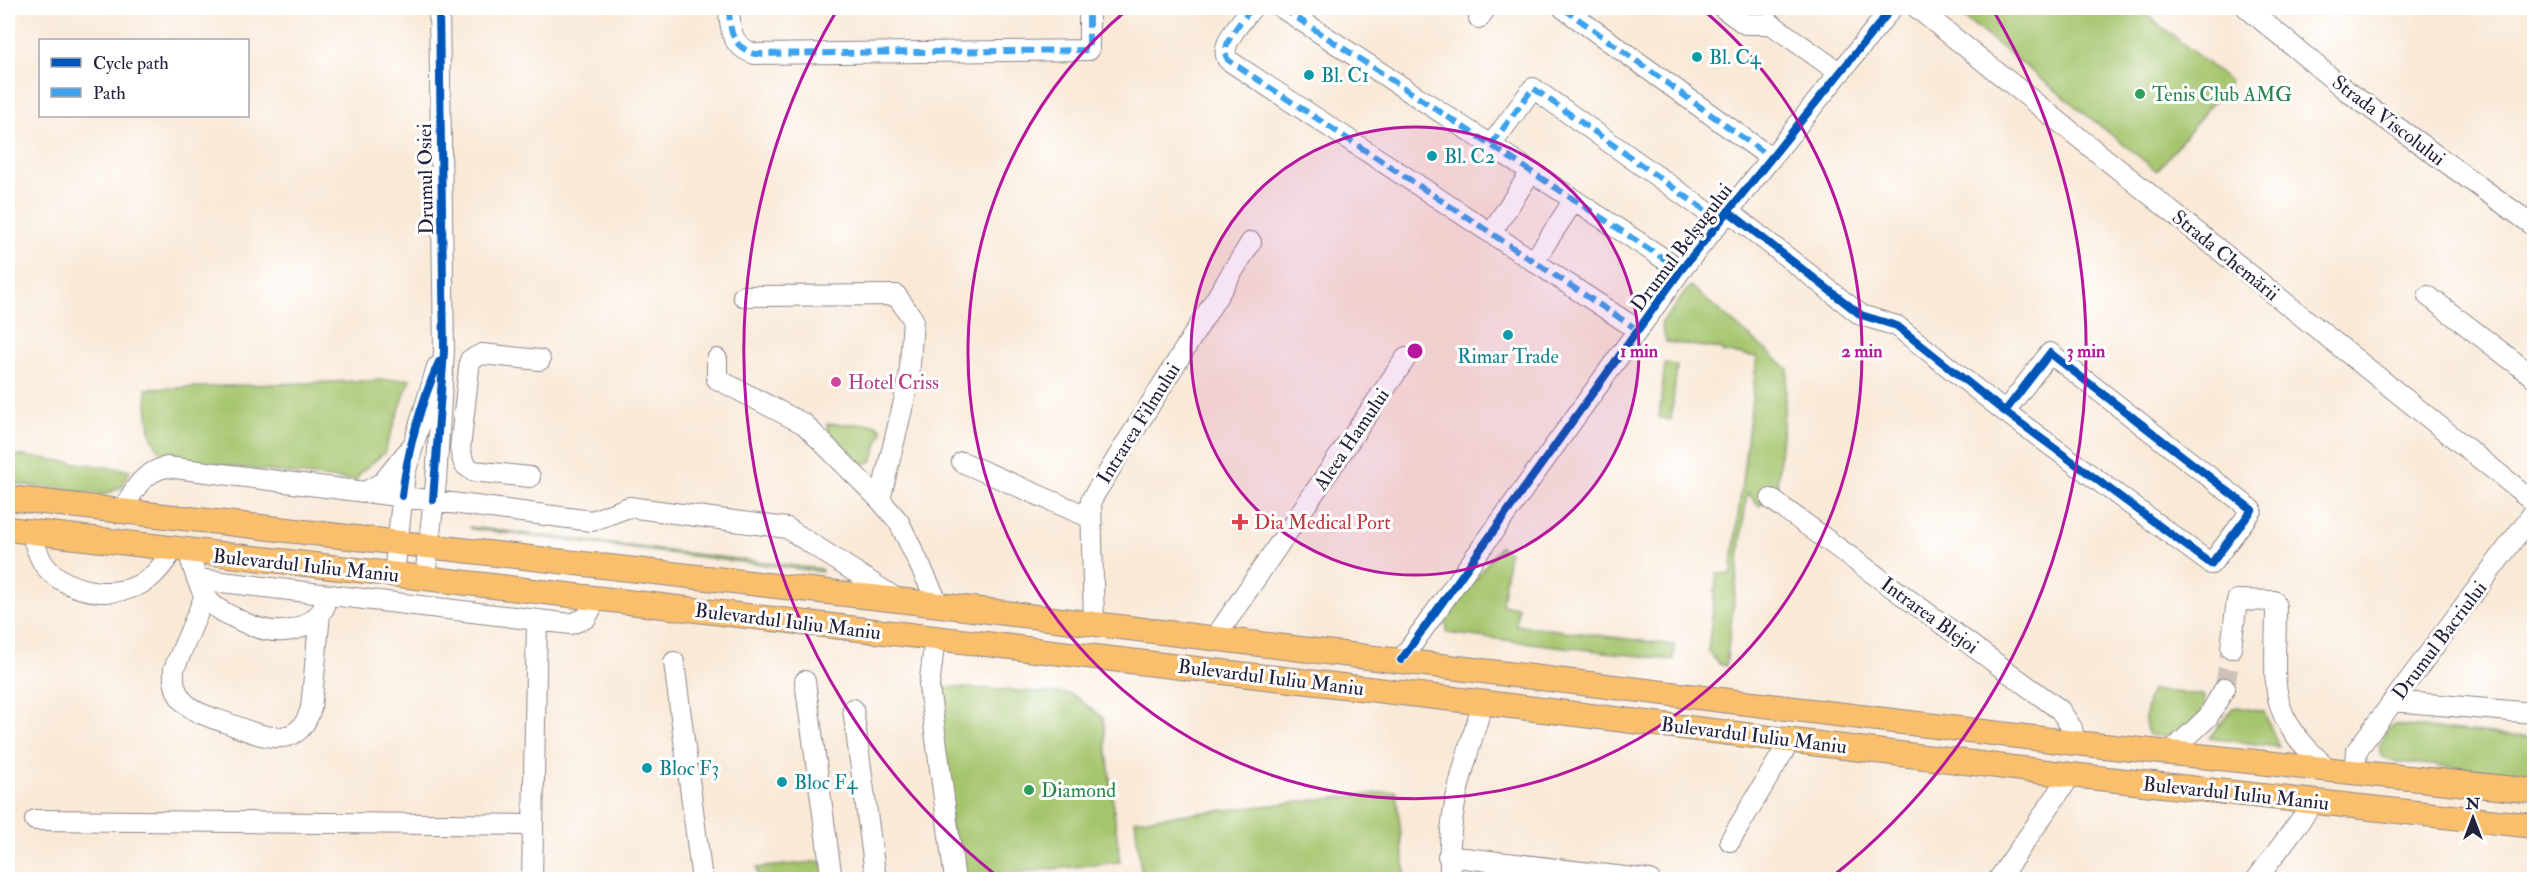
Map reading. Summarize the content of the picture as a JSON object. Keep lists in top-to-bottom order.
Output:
{
  "streets": {
    "main road": ["Bulevardul Iuliu Maniu"],
    "street": [
      "Strada Viscolului",
      "Drumul Osiei",
      "Drumul Belșugului",
      "Strada Chemării",
      "Intrarea Filmului",
      "Aleea Hamului",
      "Intrarea Blejoi",
      "Drumul Bacriului"
    ]
  },
  "crossings": [
    ["Drumul Osiei", "Bulevardul Iuliu Maniu"],
    ["Drumul Belșugului", "Bulevardul Iuliu Maniu"],
    ["Intrarea Filmului", "Bulevardul Iuliu Maniu"],
    ["Aleea Hamului", "Bulevardul Iuliu Maniu"],
    ["Bulevardul Iuliu Maniu", "Intrarea Blejoi"],
    ["Bulevardul Iuliu Maniu", "Drumul Bacriului"]
  ],
  "places": {
    "other": [
      "Bl. C4",
      "Bl. C1",
      "Tenis Club AMG",
      "Bl. C2",
      "Rimar Trade",
      "Hotel Criss",
      "Bloc F3",
      "Bloc F4",
      "Diamond"
    ],
    "health": ["Dia Medical Port"]
  },
  "legend": ["Cycle path", "Path"],
  "north": "top",
  "rings": ["1 min", "2 min", "3 min"]
}
